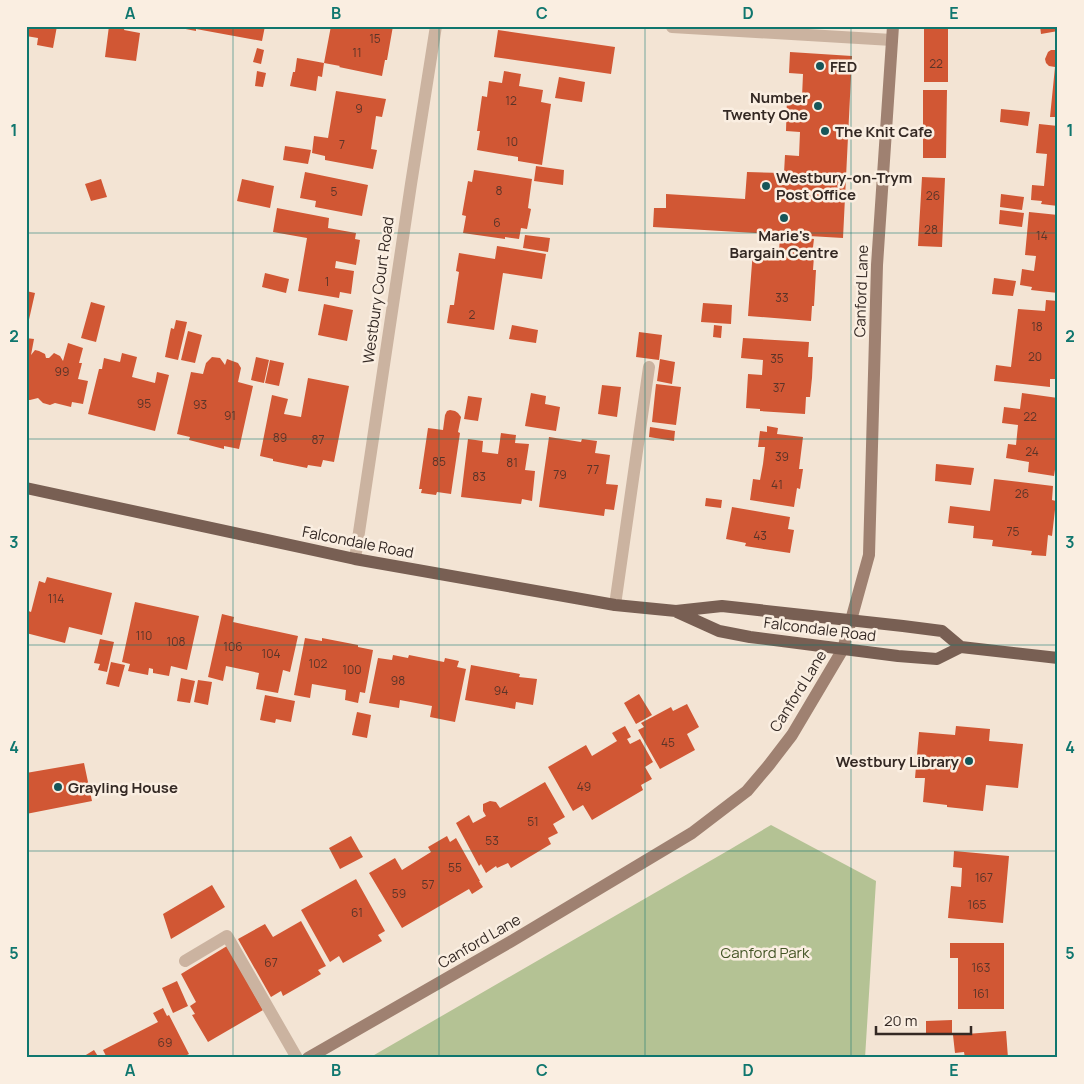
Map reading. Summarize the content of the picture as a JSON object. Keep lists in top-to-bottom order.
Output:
{
  "streets": {
    "main road": ["Falcondale Road"],
    "street": ["Westbury Court Road", "Canford Lane"]
  },
  "crossings": [
    ["Westbury Court Road", "Falcondale Road"],
    ["Canford Lane", "Falcondale Road"]
  ],
  "parks": ["Canford Park"],
  "places": [
    "FED",
    "Number Twenty One",
    "The Knit Cafe",
    "Westbury-on-Trym Post Office",
    "Marie's Bargain Centre",
    "Westbury Library",
    "Grayling House"
  ],
  "house_numbers": [
    "15",
    "11",
    "22",
    "12",
    "9",
    "10",
    "7",
    "8",
    "5",
    "26",
    "6",
    "28",
    "14",
    "1",
    "33",
    "2",
    "18",
    "20",
    "35",
    "99",
    "37",
    "95",
    "93",
    "91",
    "22",
    "89",
    "87",
    "24",
    "39",
    "85",
    "81",
    "77",
    "79",
    "83",
    "41",
    "26",
    "75",
    "43",
    "114",
    "110",
    "108",
    "106",
    "104",
    "102",
    "100",
    "98",
    "94",
    "45",
    "49",
    "51",
    "53",
    "55",
    "167",
    "57",
    "59",
    "165",
    "61",
    "67",
    "163",
    "161",
    "69"
  ],
  "scale_bar": "20 m",
  "grid": {
    "columns": [
      "A",
      "B",
      "C",
      "D",
      "E"
    ],
    "rows": [
      "1",
      "2",
      "3",
      "4",
      "5"
    ]
  }
}
